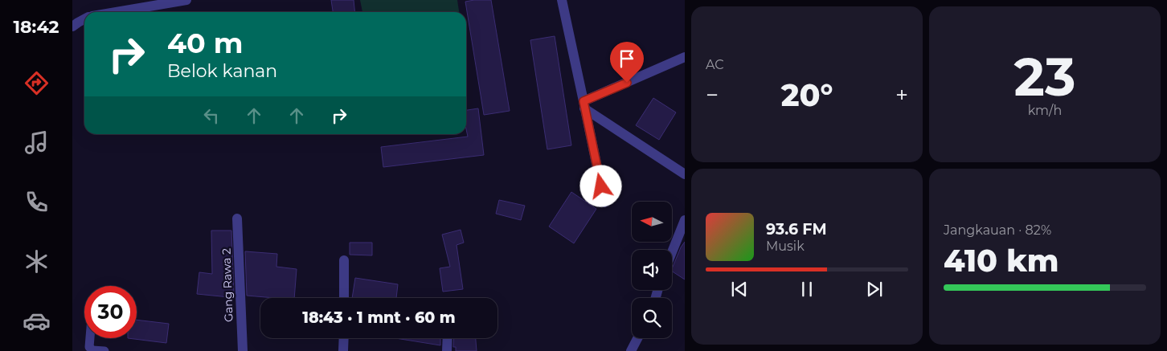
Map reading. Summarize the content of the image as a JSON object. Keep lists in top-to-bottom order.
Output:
{
  "streets": {
    "street": ["Gang Rawa 2"]
  },
  "north": "left",
  "page": {
    "tabs": "18:42",
    "tile": [
      "AC",
      ["23", "km/h"],
      ["Jangkauan · 82%", "410 km"]
    ],
    "turn": ["40 m", "Belok kanan"],
    "heat": ["−", "20°", "+"],
    "song": ["93.6 FM", "Musik"],
    "limit": "30",
    "trip": "18:43 · 1 mnt · 60 m"
  }
}
